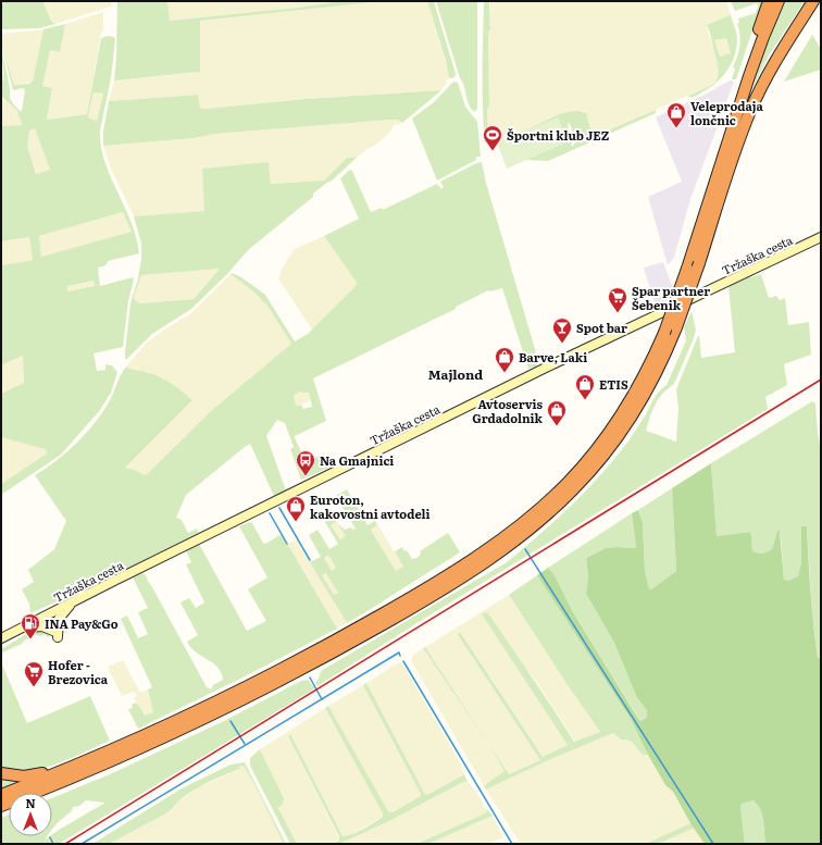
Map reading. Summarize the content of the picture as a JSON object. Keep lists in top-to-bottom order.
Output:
{
  "streets": {
    "main road": ["Tržaška cesta"]
  },
  "districts": ["Majlond"],
  "places": {
    "shop": [
      "Veleprodaja lončnic",
      "Barve, Laki",
      "ETIS",
      "Avtoservis Grdadolnik",
      "Euroton, kakovostni avtodeli"
    ],
    "sports": ["Športni klub JEZ"],
    "supermarket": ["Spar partner Šebenik", "Hofer - Brezovica"],
    "bar": ["Spot bar"],
    "bus stop": ["Na Gmajnici"],
    "fuel station": ["INA Pay&Go"]
  },
  "north": "top"
}
